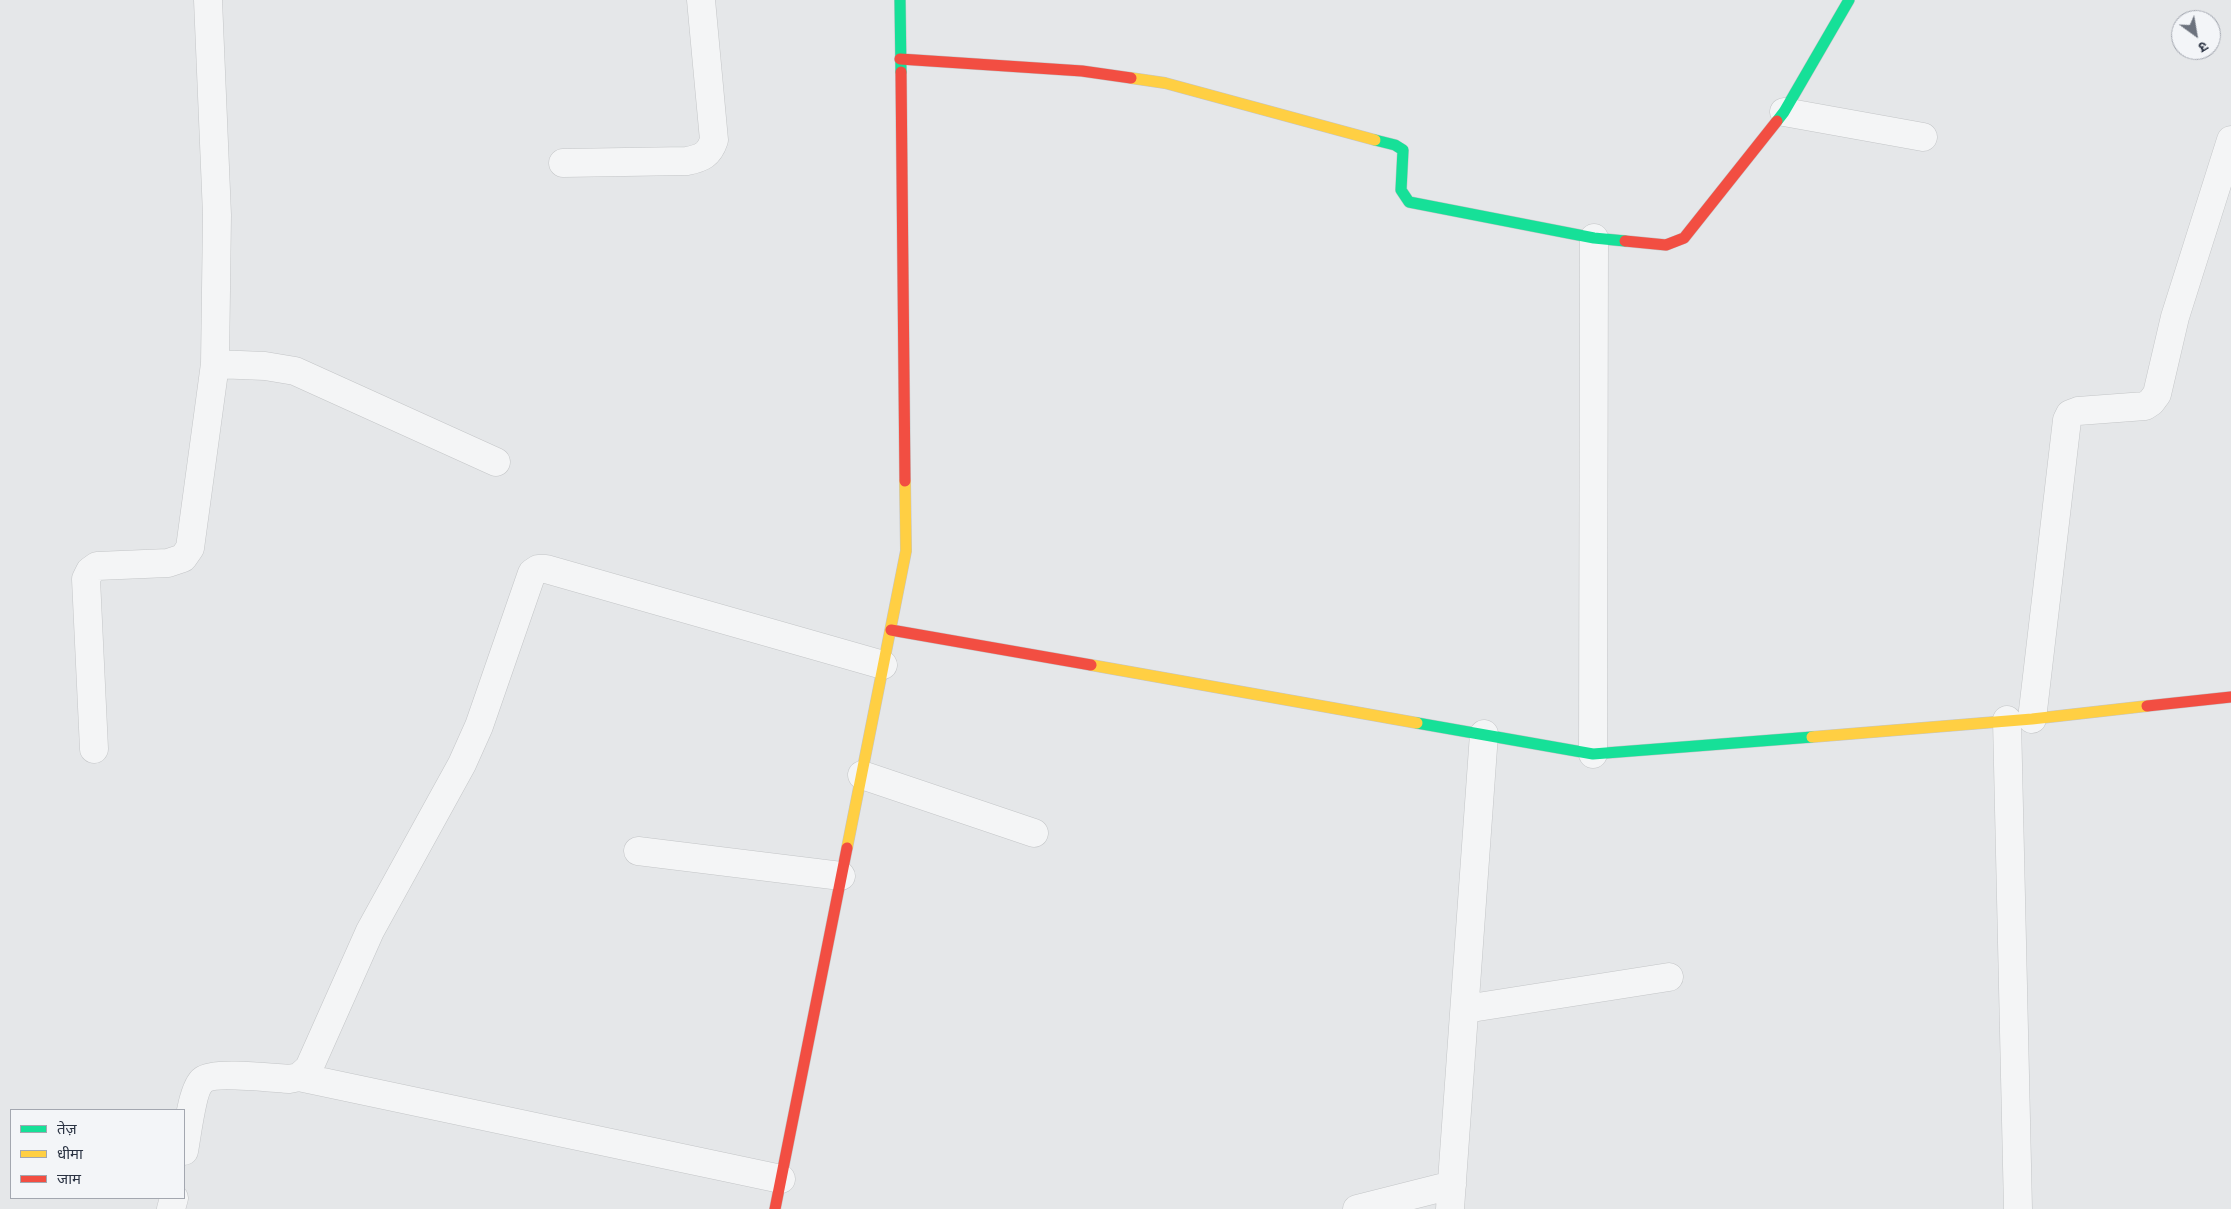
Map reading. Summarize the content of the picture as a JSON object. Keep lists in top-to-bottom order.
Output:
{
  "legend": ["तेज़", "धीमा", "जाम"],
  "north": "bottom right"
}
